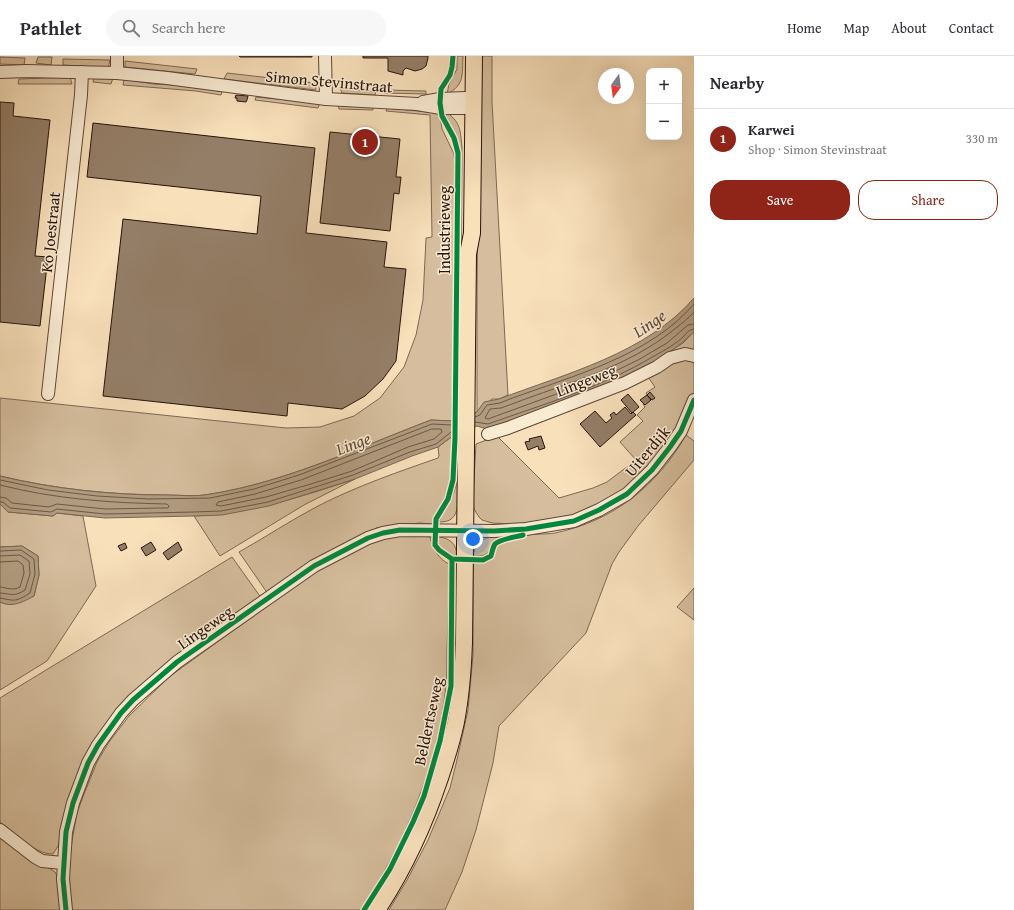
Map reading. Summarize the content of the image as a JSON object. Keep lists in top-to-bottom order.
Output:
{
  "streets": {
    "main road": ["Industrieweg", "Beldertseweg"],
    "street": [
      "Simon Stevinstraat",
      "Ko Joestraat",
      "Lingeweg",
      "Uiterdijk"
    ]
  },
  "crossings": [
    ["Simon Stevinstraat", "Industrieweg"],
    ["Simon Stevinstraat", "Ko Joestraat"],
    ["Industrieweg", "Lingeweg"],
    ["Industrieweg", "Uiterdijk"],
    ["Industrieweg", "Beldertseweg"],
    ["Lingeweg", "Uiterdijk"],
    ["Lingeweg", "Beldertseweg"],
    ["Uiterdijk", "Beldertseweg"]
  ],
  "water": ["Linge"],
  "north": "bottom",
  "page": {
    "header": "Pathlet",
    "search": "Search here",
    "nav": [
      "Home",
      "Map",
      "About",
      "Contact"
    ],
    "heading": "Nearby",
    "map_buttons": ["+", "−"],
    "list": [
      {
        "mark": "1",
        "name": "Karwei",
        "note": "Shop · Simon Stevinstraat",
        "value": "330 m"
      }
    ],
    "pins": "1",
    "buttons": ["Save", "Share"]
  }
}
